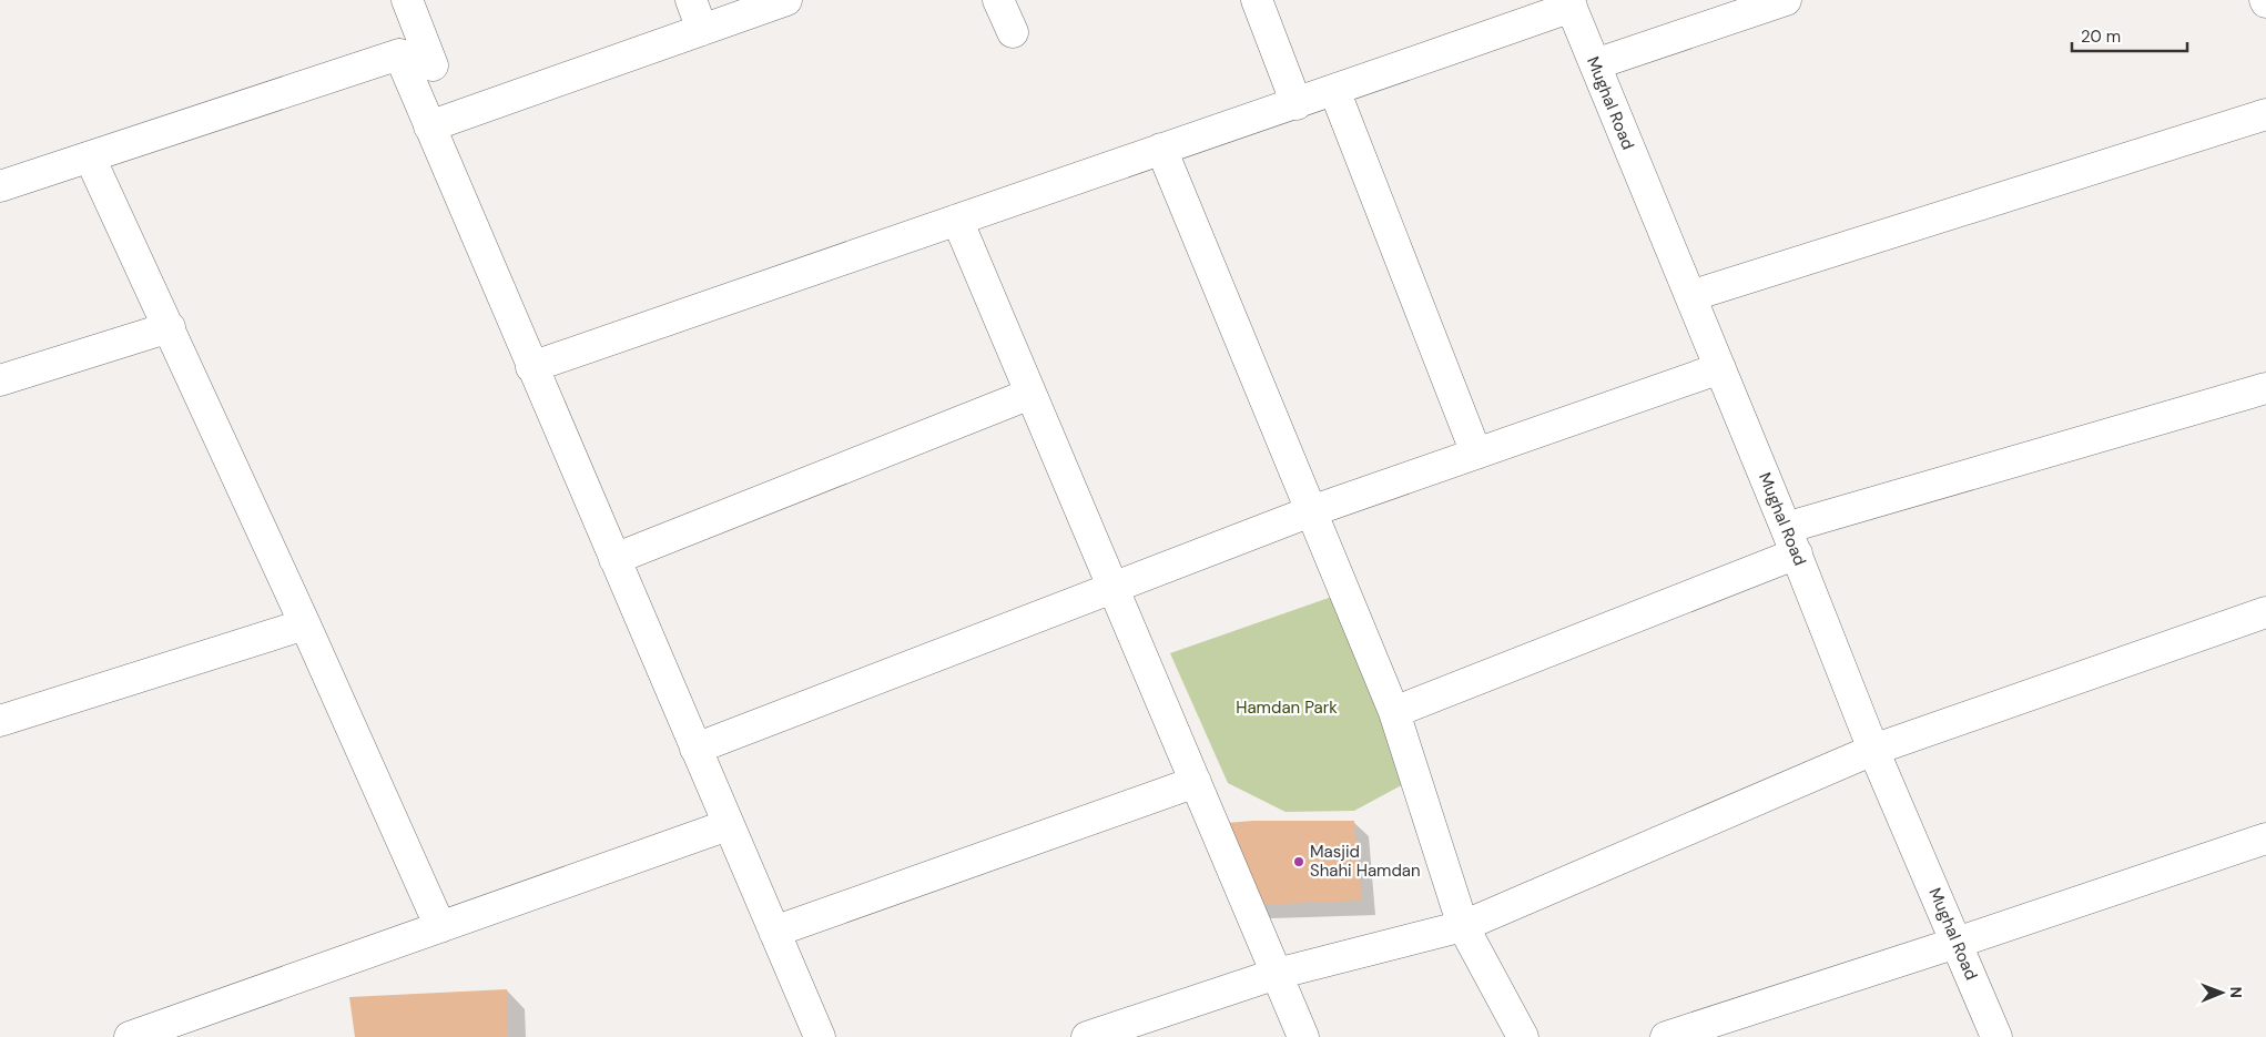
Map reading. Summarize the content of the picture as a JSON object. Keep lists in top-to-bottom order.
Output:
{
  "streets": {
    "street": ["Mughal Road"]
  },
  "parks": ["Hamdan Park"],
  "places": ["Masjid Shahi Hamdan"],
  "scale_bar": "20 m",
  "north": "right"
}
